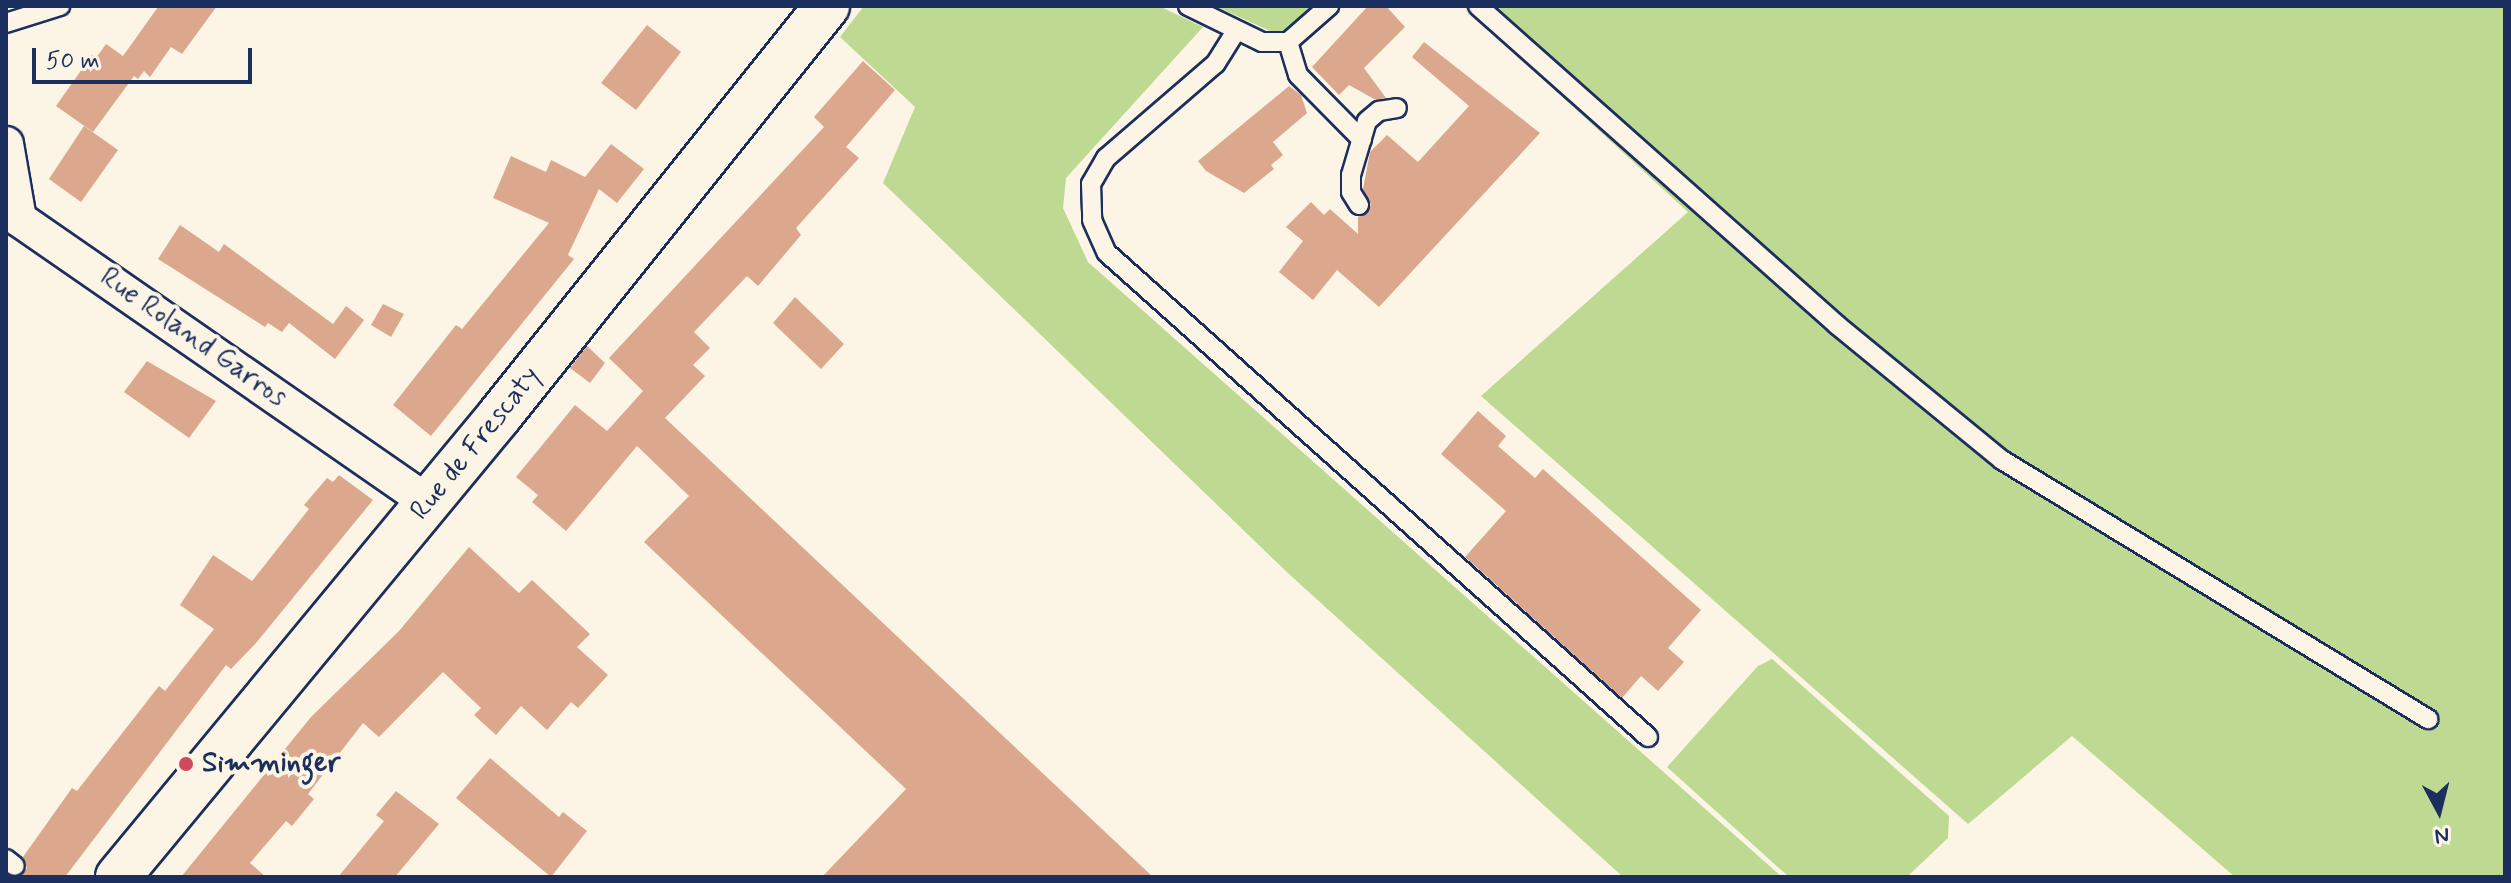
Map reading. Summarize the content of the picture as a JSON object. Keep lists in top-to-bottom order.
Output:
{
  "streets": {
    "street": ["Rue Roland Garros", "Rue de Frescaty"]
  },
  "crossings": [
    ["Rue Roland Garros", "Rue de Frescaty"]
  ],
  "places": ["Simminger"],
  "scale_bar": "50 m",
  "north": "bottom"
}
